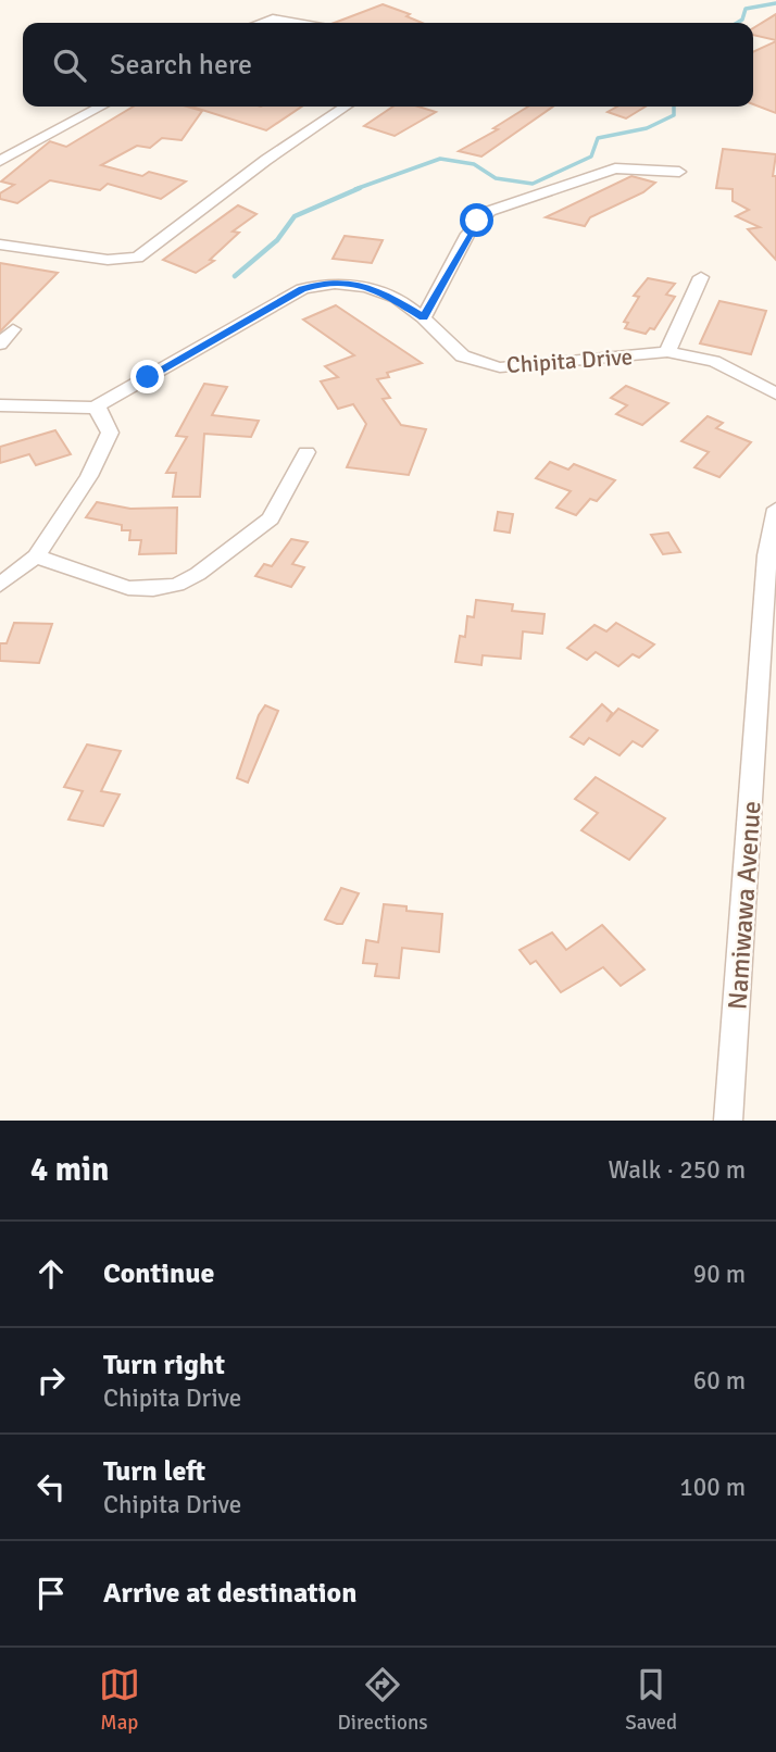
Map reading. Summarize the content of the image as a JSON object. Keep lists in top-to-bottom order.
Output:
{
  "streets": {
    "street": ["Chipita Drive", "Namiwawa Avenue"]
  },
  "page": {
    "search": "Search here",
    "heading": ["4 min", "Walk · 250 m"],
    "list": [
      ["Continue", "90 m"],
      ["Turn right", "Chipita Drive", "60 m"],
      ["Turn left", "Chipita Drive", "100 m"],
      "Arrive at destination"
    ],
    "nav": ["Map", "Directions", "Saved"]
  }
}
